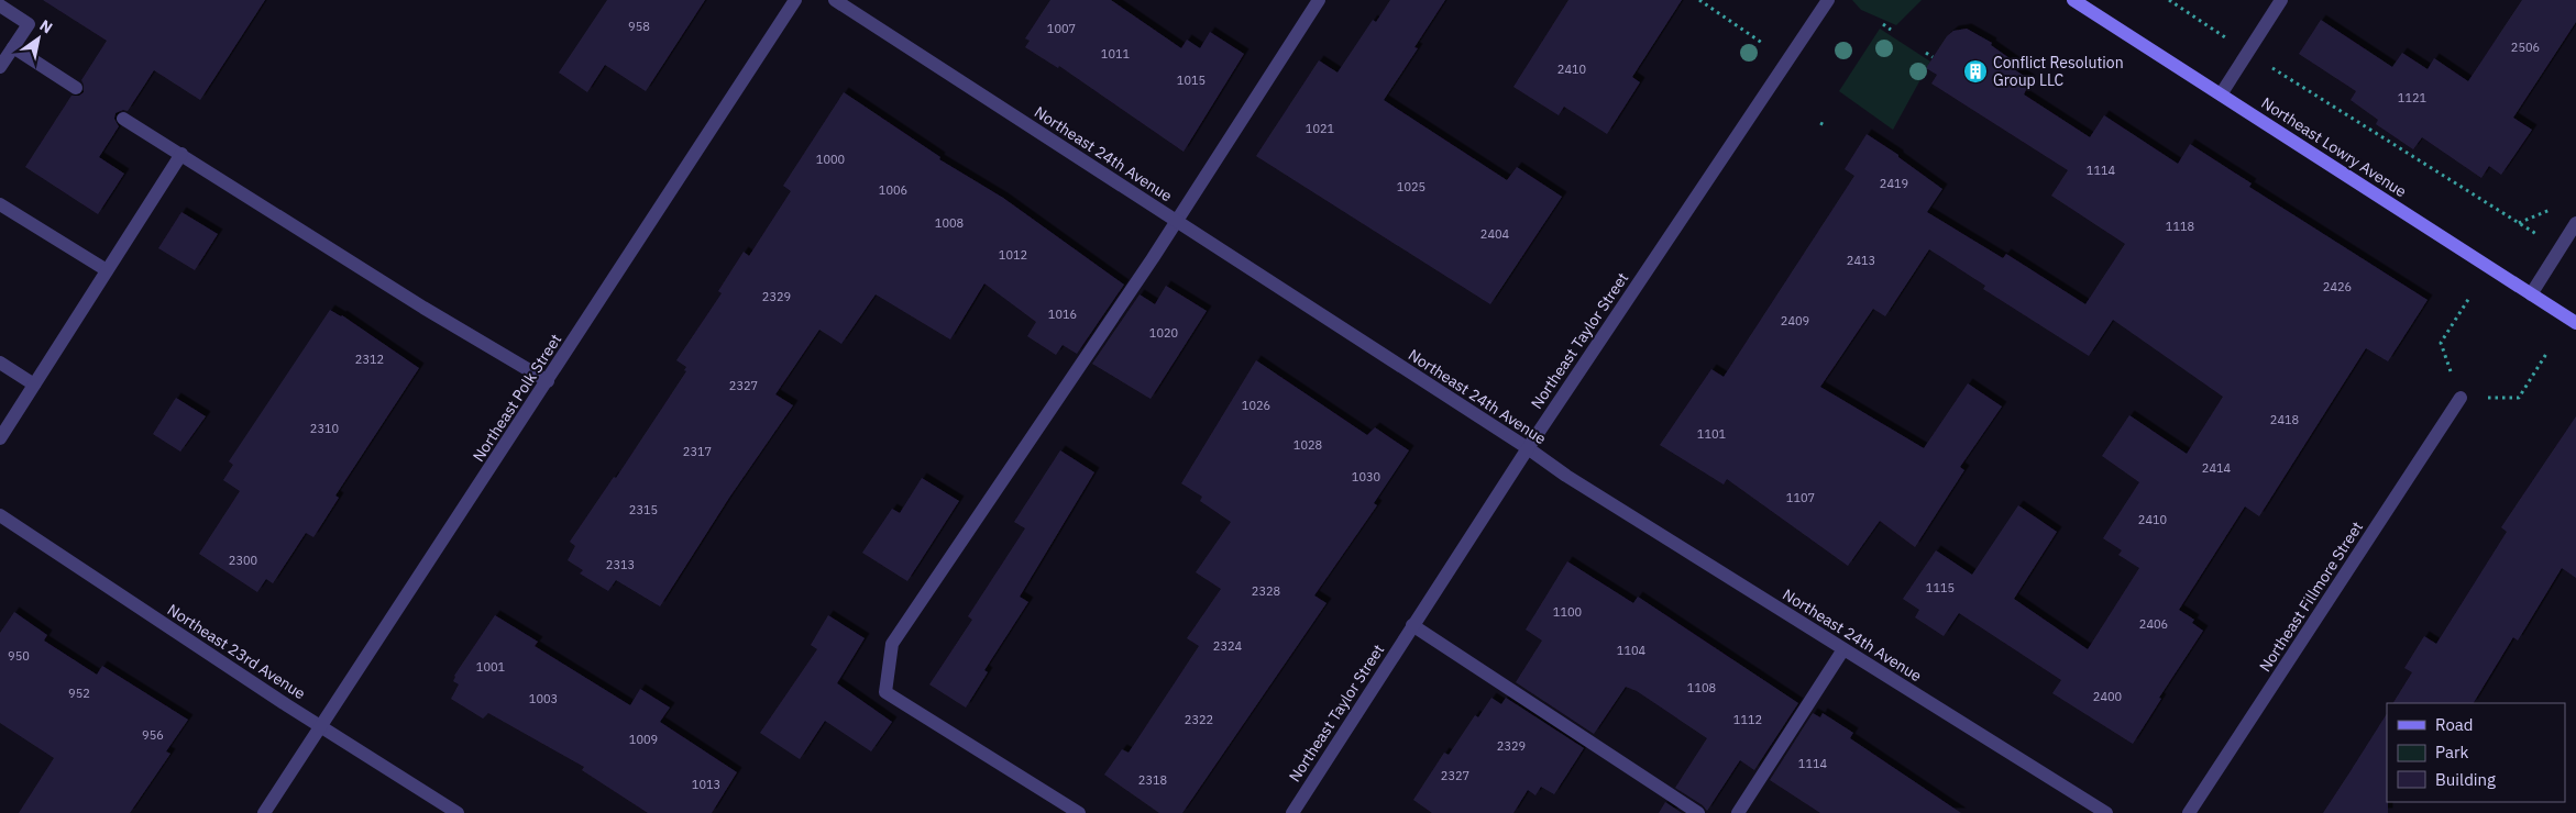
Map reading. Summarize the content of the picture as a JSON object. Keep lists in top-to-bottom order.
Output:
{
  "streets": {
    "main road": ["Northeast Lowry Avenue"],
    "street": [
      "Northeast 24th Avenue",
      "Northeast Taylor Street",
      "Northeast Polk Street",
      "Northeast Fillmore Street",
      "Northeast 23rd Avenue"
    ]
  },
  "crossings": [
    ["Northeast 24th Avenue", "Northeast Taylor Street"],
    ["Northeast Polk Street", "Northeast 23rd Avenue"]
  ],
  "places": {
    "building": ["Conflict Resolution Group LLC"]
  },
  "house_numbers": [
    "958",
    "1007",
    "2506",
    "1011",
    "2410",
    "1015",
    "1121",
    "1021",
    "1000",
    "1114",
    "2419",
    "1025",
    "1006",
    "1008",
    "1118",
    "2404",
    "1012",
    "2413",
    "2426",
    "2329",
    "1016",
    "2409",
    "1020",
    "2312",
    "2327",
    "1026",
    "2418",
    "2310",
    "1101",
    "1028",
    "2317",
    "2414",
    "1030",
    "1107",
    "2315",
    "2410",
    "2300",
    "2313",
    "1115",
    "2328",
    "1100",
    "2406",
    "2324",
    "1104",
    "950",
    "1001",
    "1108",
    "952",
    "2400",
    "1003",
    "2322",
    "1112",
    "956",
    "1009",
    "2329",
    "1114",
    "2327",
    "2318",
    "1013"
  ],
  "legend": ["Road", "Park", "Building"],
  "north": "top right"
}
